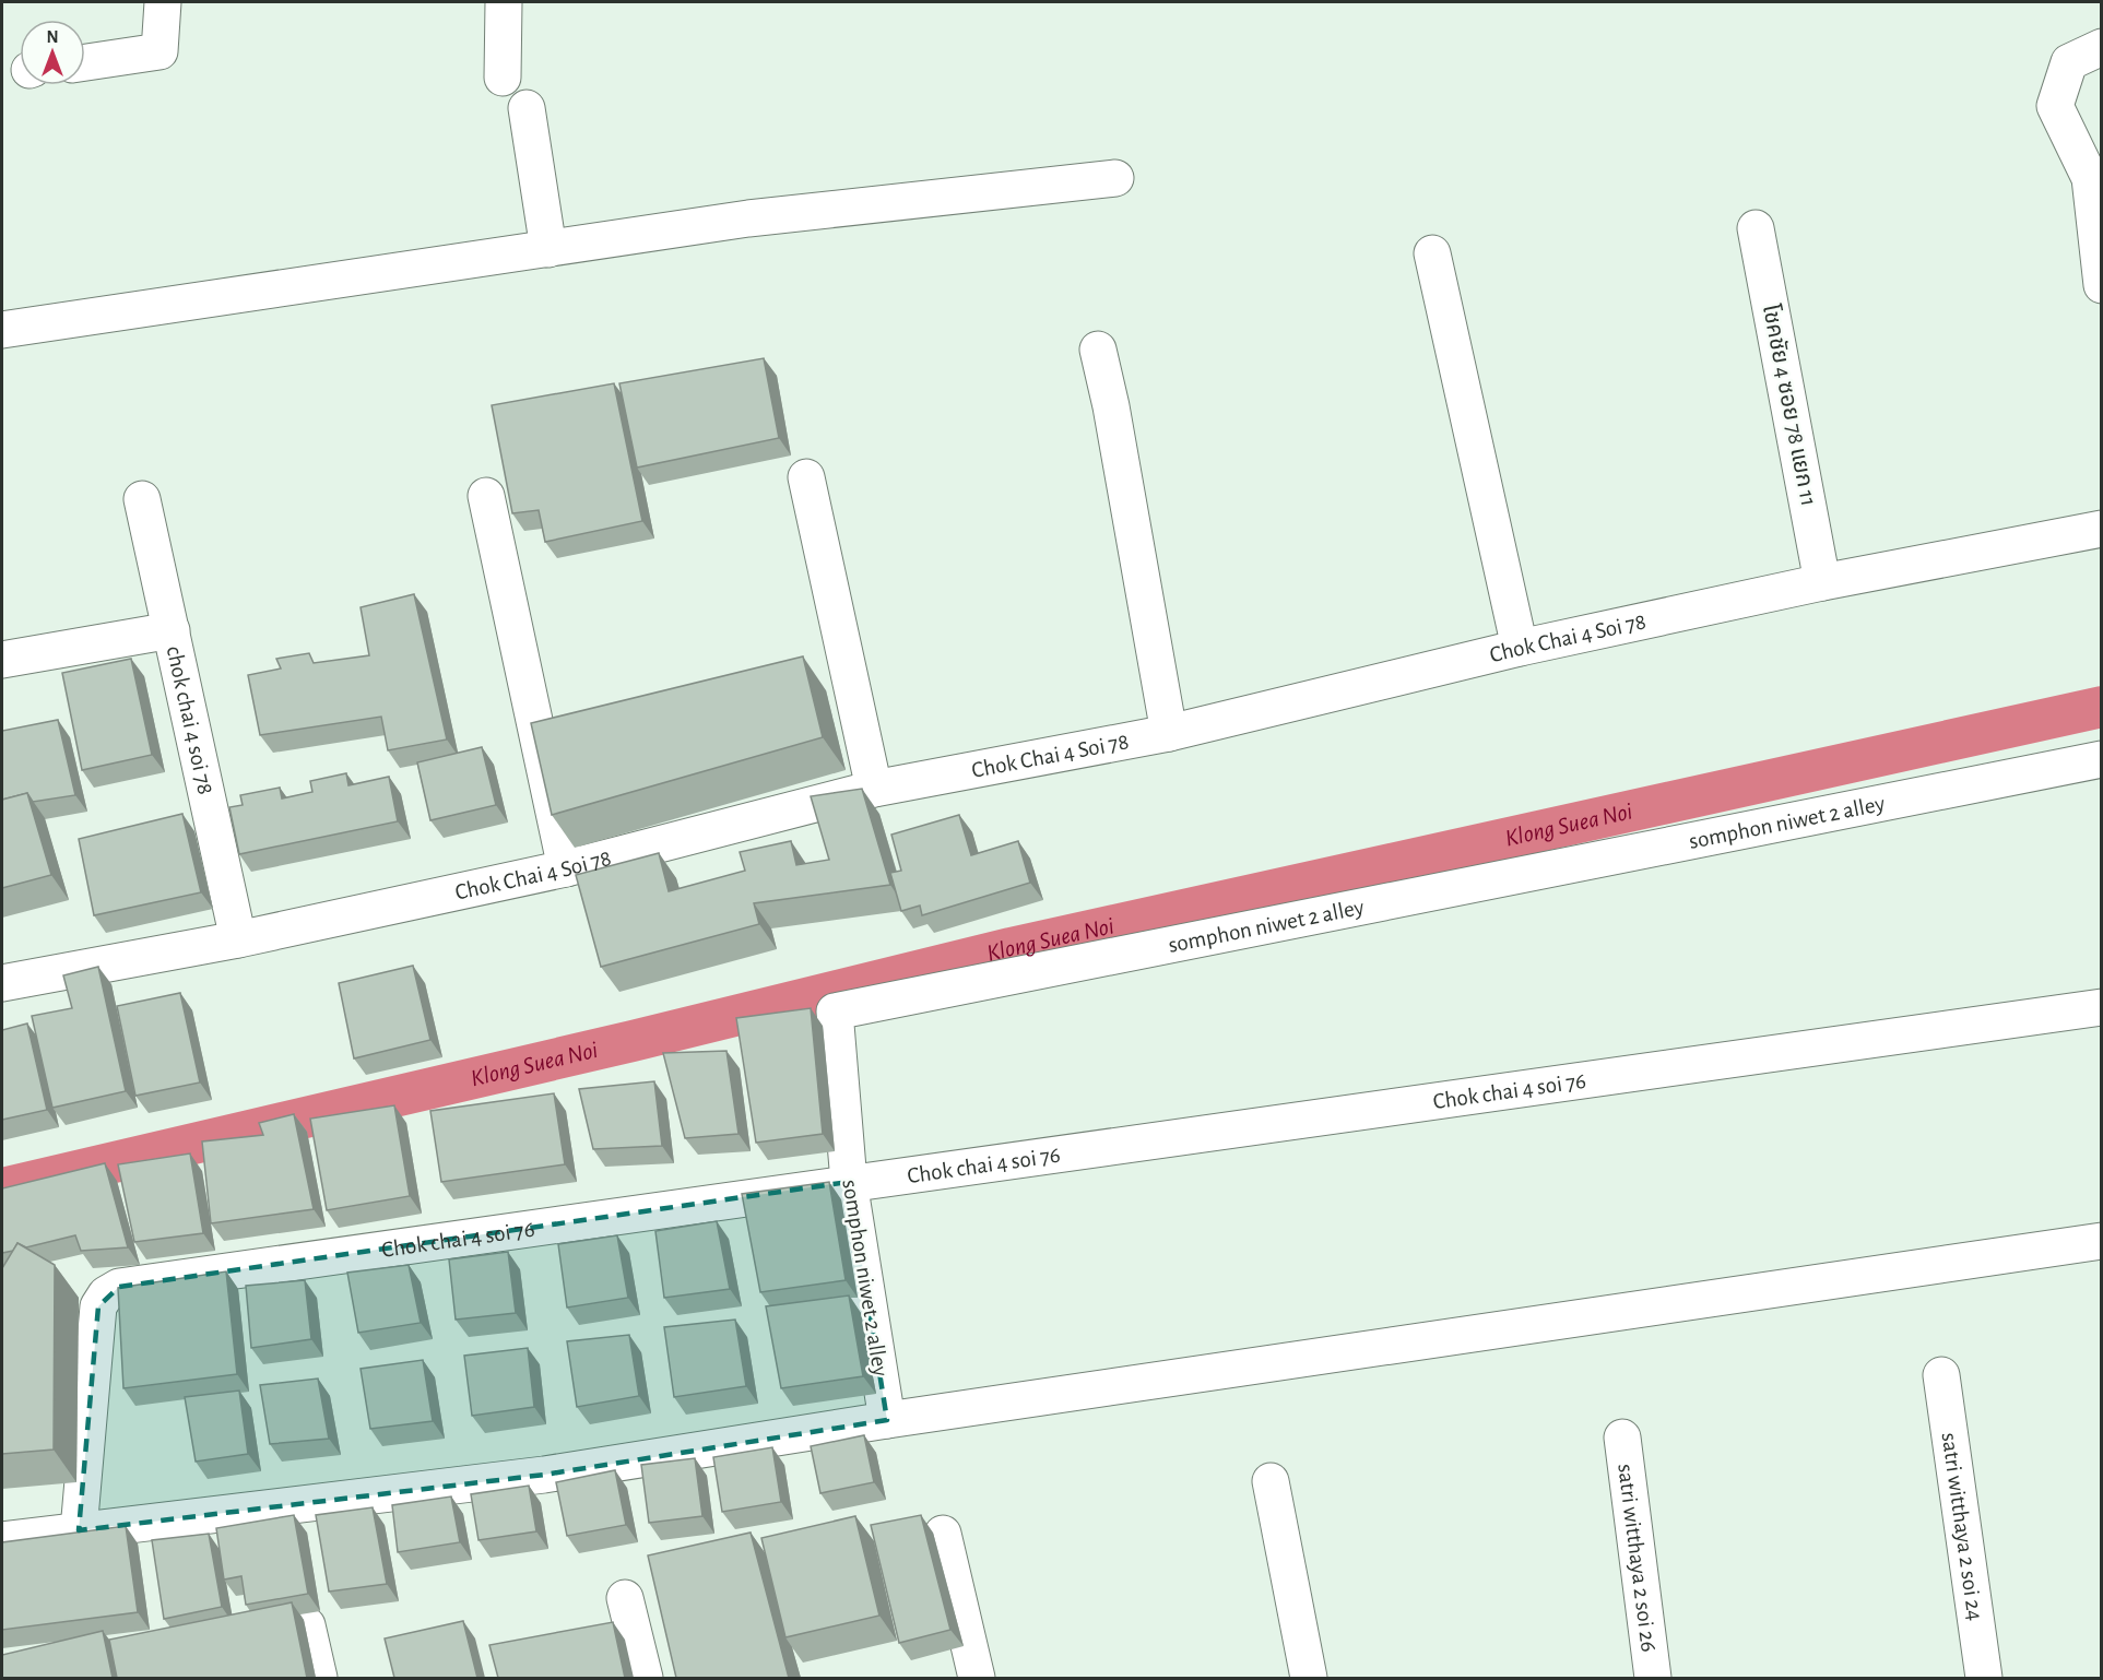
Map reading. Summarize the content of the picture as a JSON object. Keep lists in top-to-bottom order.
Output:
{
  "streets": {
    "street": [
      "โชคชัย 4 ซอย 78 แยก 11",
      "Chok Chai 4 Soi 78",
      "chok chai 4 soi 78",
      "somphon niwet 2 alley",
      "Chok chai 4 soi 76",
      "satri witthaya 2 soi 24",
      "satri witthaya 2 soi 26"
    ]
  },
  "crossings": [
    ["โชคชัย 4 ซอย 78 แยก 11", "Chok Chai 4 Soi 78"],
    ["Chok Chai 4 Soi 78", "chok chai 4 soi 78"],
    ["somphon niwet 2 alley", "Chok chai 4 soi 76"]
  ],
  "water": ["Klong Suea Noi"],
  "north": "top"
}
